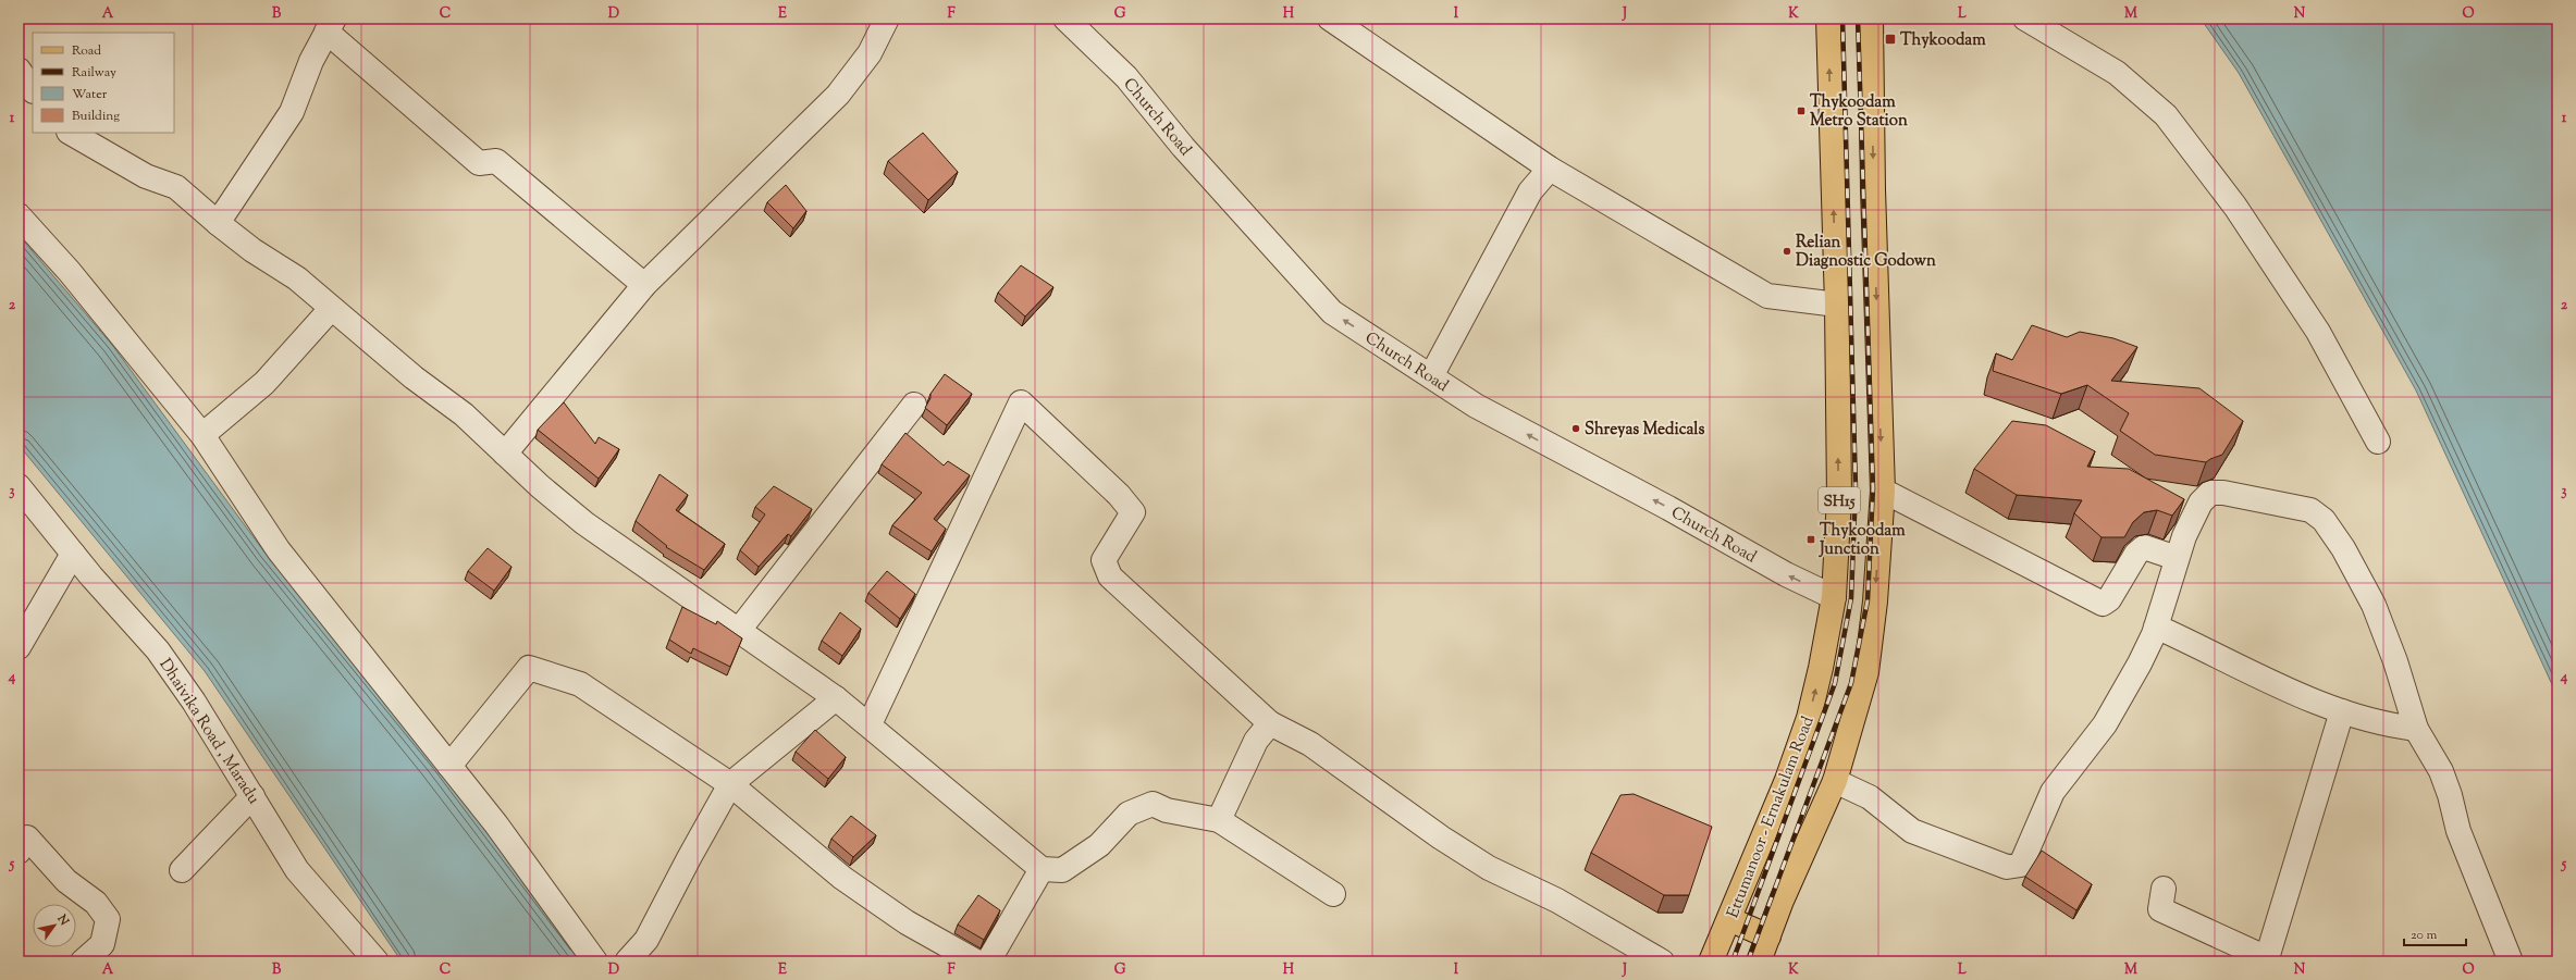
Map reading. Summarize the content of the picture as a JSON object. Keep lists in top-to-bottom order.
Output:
{
  "streets": {
    "main road": ["SH15", "Ettumanoor - Ernakulam Road"],
    "street": ["Church Road", "Dhaivika Road , Maradu"]
  },
  "crossings": [
    ["Church Road", "Ettumanoor - Ernakulam Road"]
  ],
  "one_way": ["Church Road"],
  "places": {
    "transit": ["Thykoodam", "Thykoodam Metro Station", "Thykoodam Junction"],
    "other": ["Relian Diagnostic Godown", "Shreyas Medicals"]
  },
  "legend": [
    "Road",
    "Railway",
    "Water",
    "Building"
  ],
  "scale_bar": "20 m",
  "north": "top right",
  "grid": {
    "columns": [
      "A",
      "B",
      "C",
      "D",
      "E",
      "F",
      "G",
      "H",
      "I",
      "J",
      "K",
      "L",
      "M",
      "N",
      "O"
    ],
    "rows": [
      "1",
      "2",
      "3",
      "4",
      "5"
    ]
  }
}
